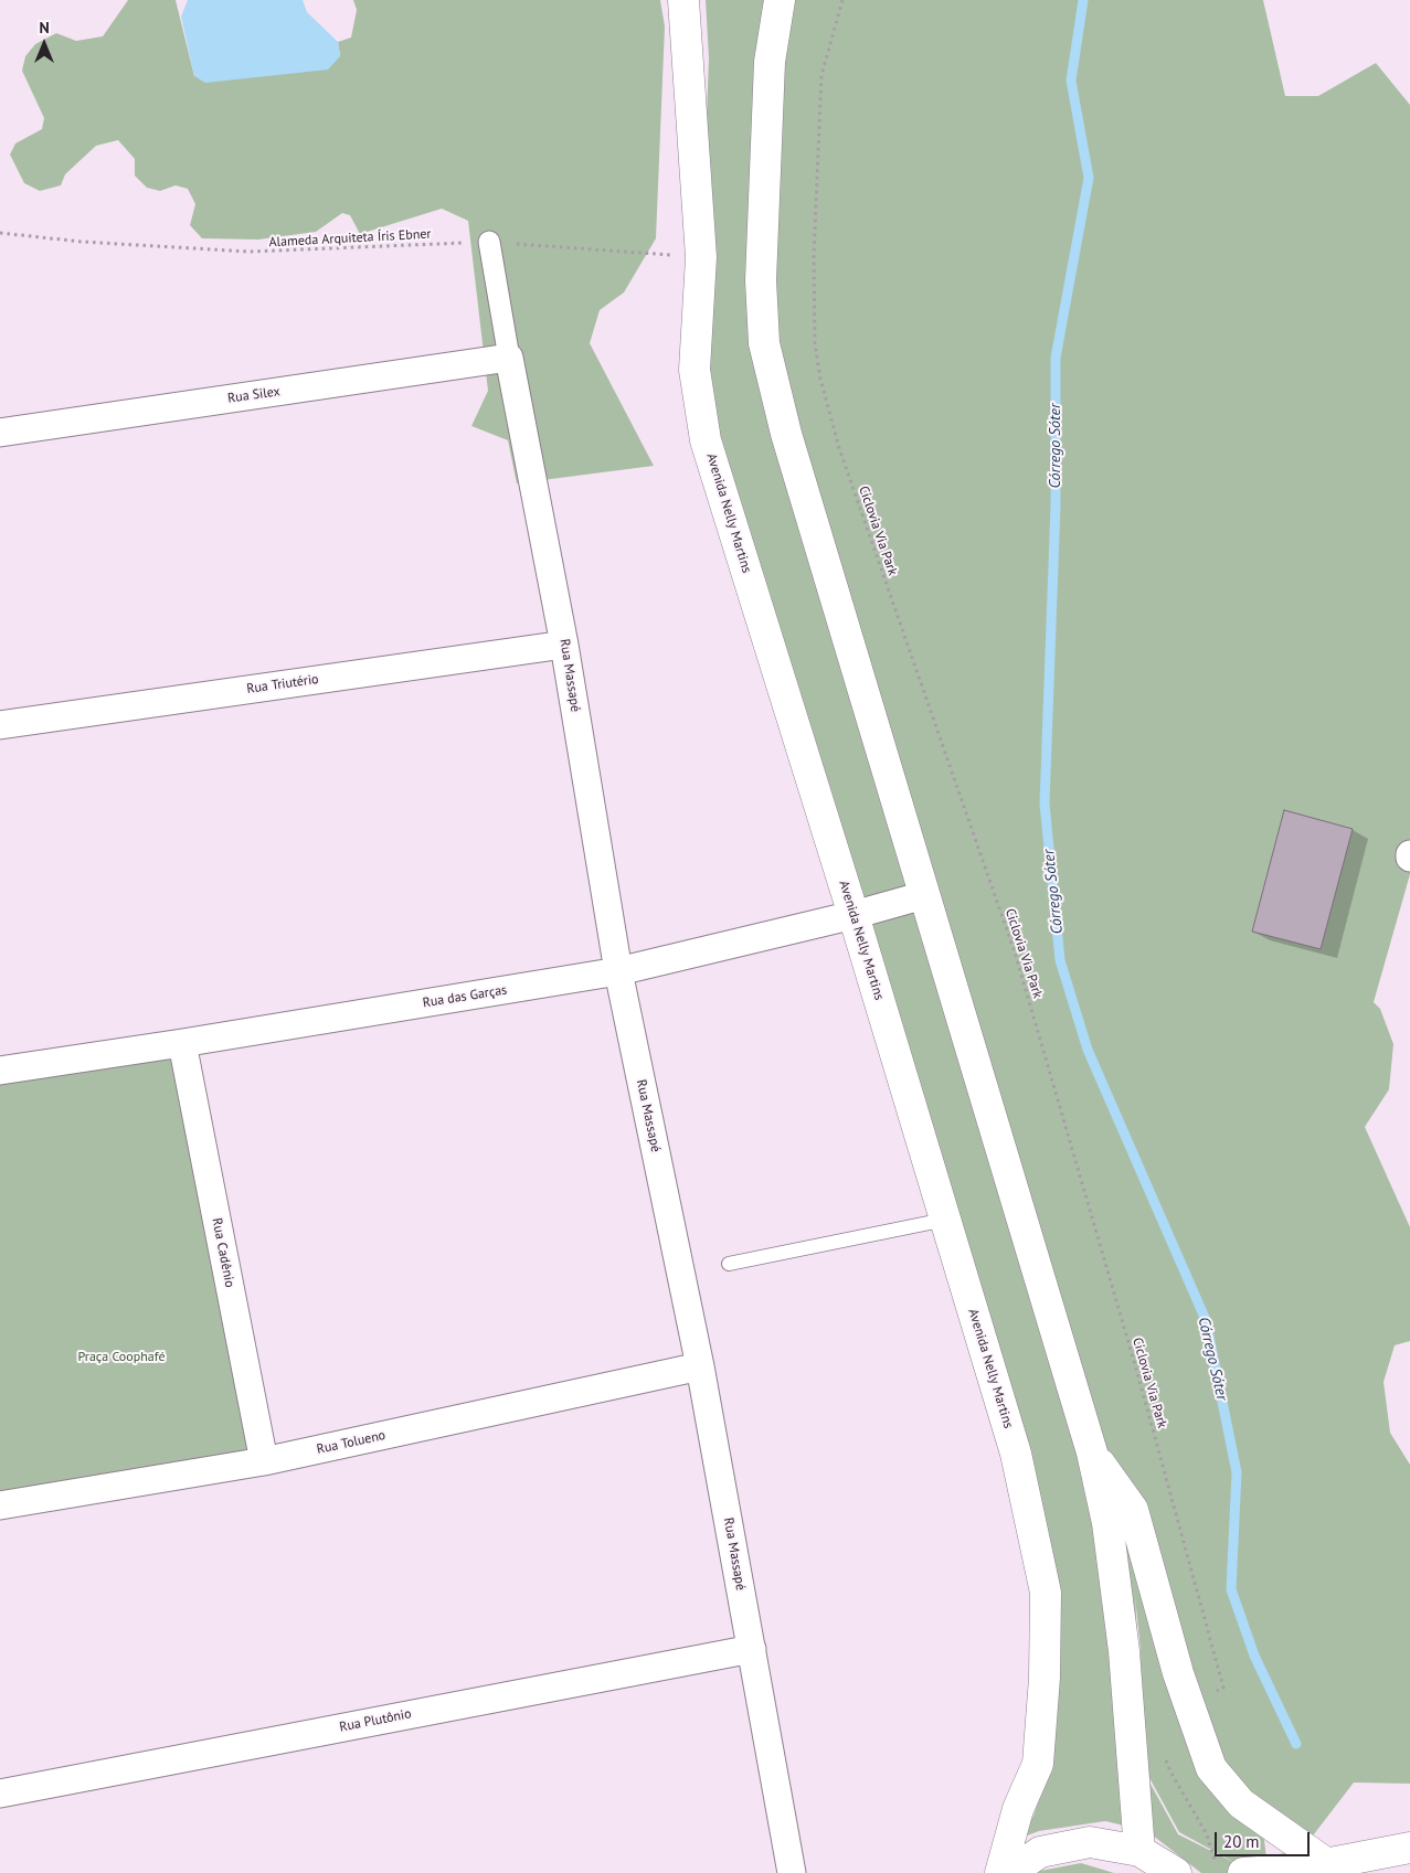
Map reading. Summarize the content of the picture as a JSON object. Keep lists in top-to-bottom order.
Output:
{
  "streets": {
    "main road": ["Avenida Nelly Martins"],
    "street": [
      "Rua Silex",
      "Rua Massapé",
      "Rua Triutério",
      "Rua das Garças",
      "Rua Cadênio",
      "Rua Tolueno",
      "Rua Plutônio"
    ],
    "path": ["Alameda Arquiteta Íris Ebner", "Ciclovia Via Park"]
  },
  "crossings": [
    ["Alameda Arquiteta Íris Ebner", "Avenida Nelly Martins"],
    ["Rua Silex", "Rua Massapé"],
    ["Avenida Nelly Martins", "Rua das Garças"],
    ["Rua Massapé", "Rua Triutério"],
    ["Rua Massapé", "Rua das Garças"],
    ["Rua Massapé", "Rua Tolueno"],
    ["Rua Massapé", "Rua Plutônio"],
    ["Rua das Garças", "Rua Cadênio"],
    ["Rua Cadênio", "Rua Tolueno"]
  ],
  "water": ["Córrego Sóter"],
  "parks": ["Praça Coophafé"],
  "scale_bar": "20 m",
  "north": "top"
}
